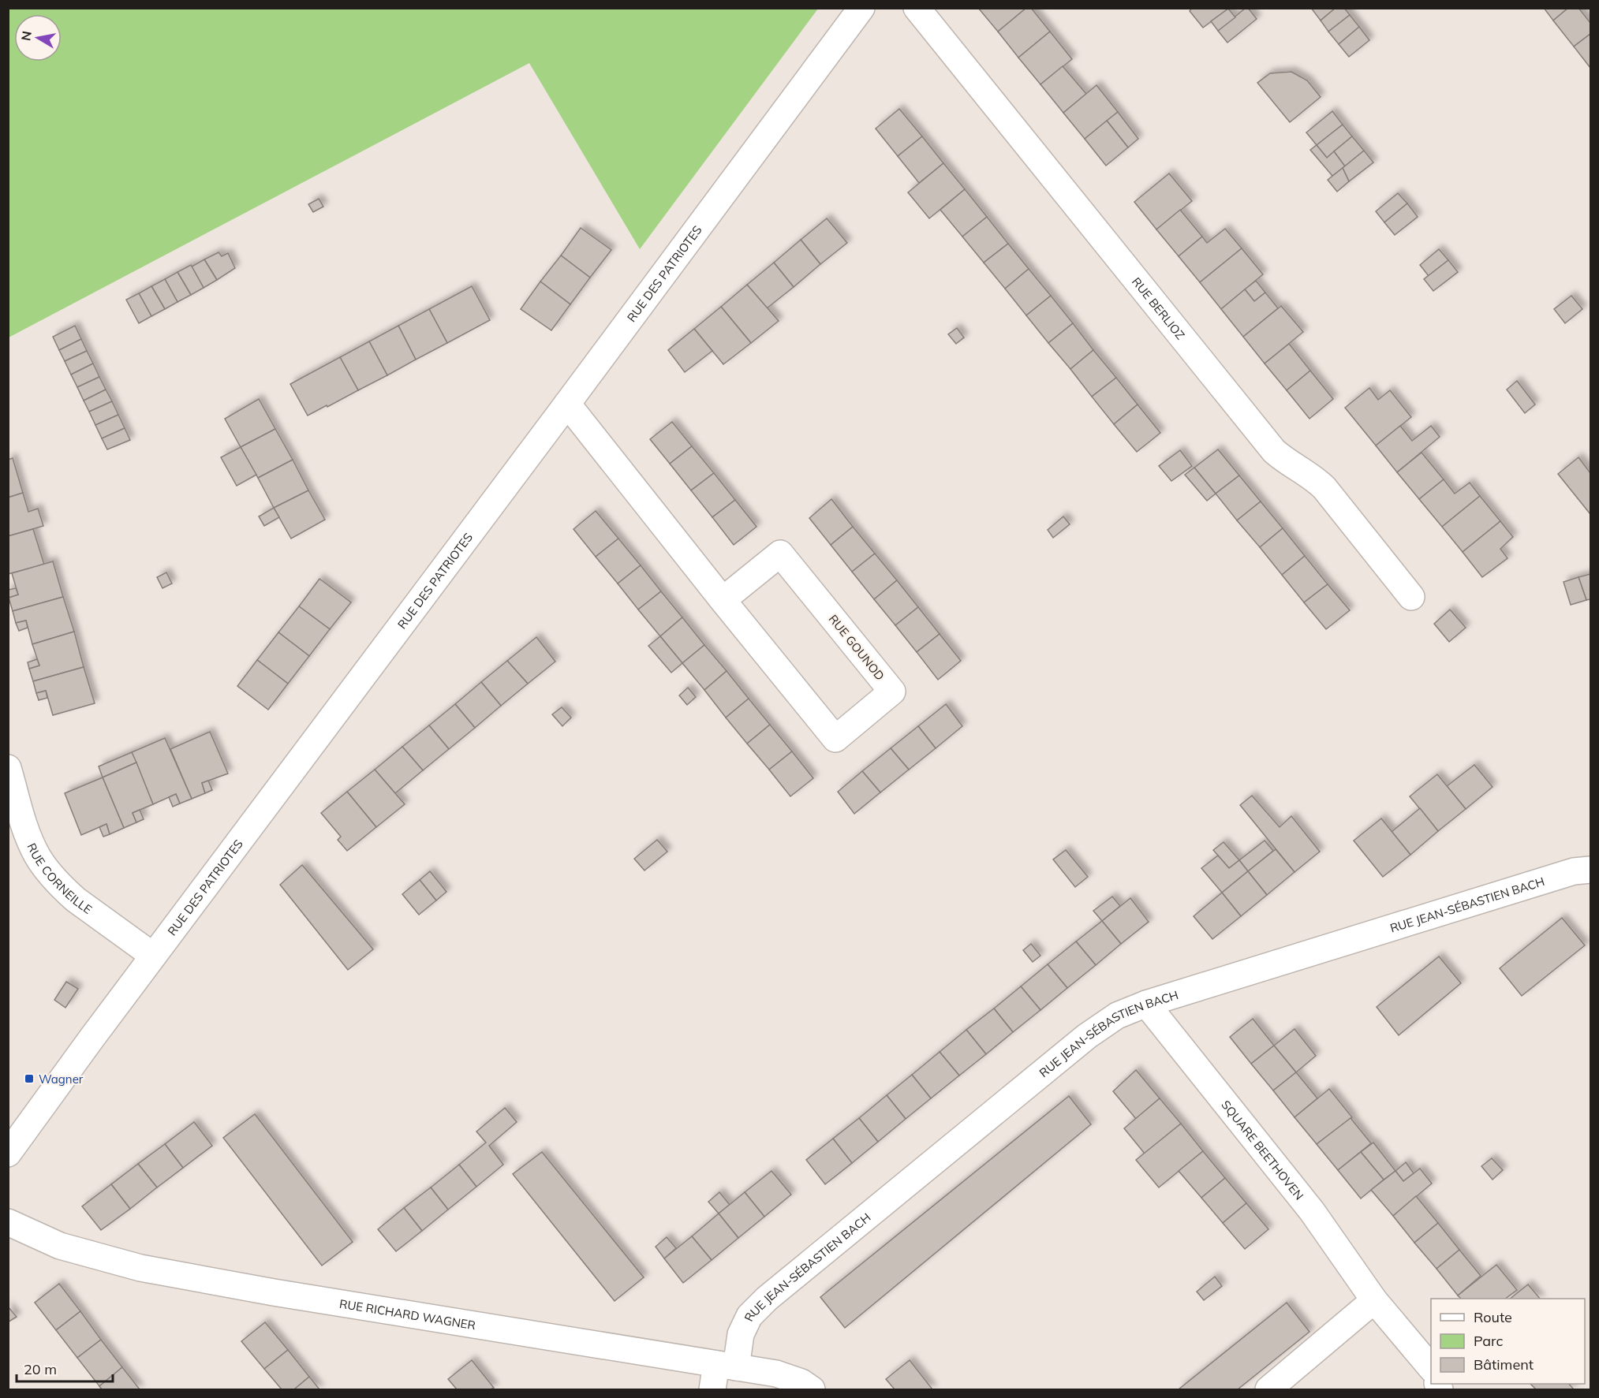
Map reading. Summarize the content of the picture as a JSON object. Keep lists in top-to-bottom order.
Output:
{
  "streets": {
    "street": [
      "RUE DES PATRIOTES",
      "RUE BERLIOZ",
      "RUE GOUNOD",
      "RUE CORNEILLE",
      "RUE JEAN-SÉBASTIEN BACH",
      "SQUARE BEETHOVEN",
      "RUE RICHARD WAGNER"
    ]
  },
  "crossings": [
    ["RUE DES PATRIOTES", "RUE GOUNOD"],
    ["RUE DES PATRIOTES", "RUE CORNEILLE"],
    ["RUE JEAN-SÉBASTIEN BACH", "SQUARE BEETHOVEN"],
    ["RUE JEAN-SÉBASTIEN BACH", "RUE RICHARD WAGNER"]
  ],
  "places": {
    "transit": ["Wagner"]
  },
  "legend": ["Route", "Parc", "Bâtiment"],
  "scale_bar": "20 m",
  "north": "left"
}
